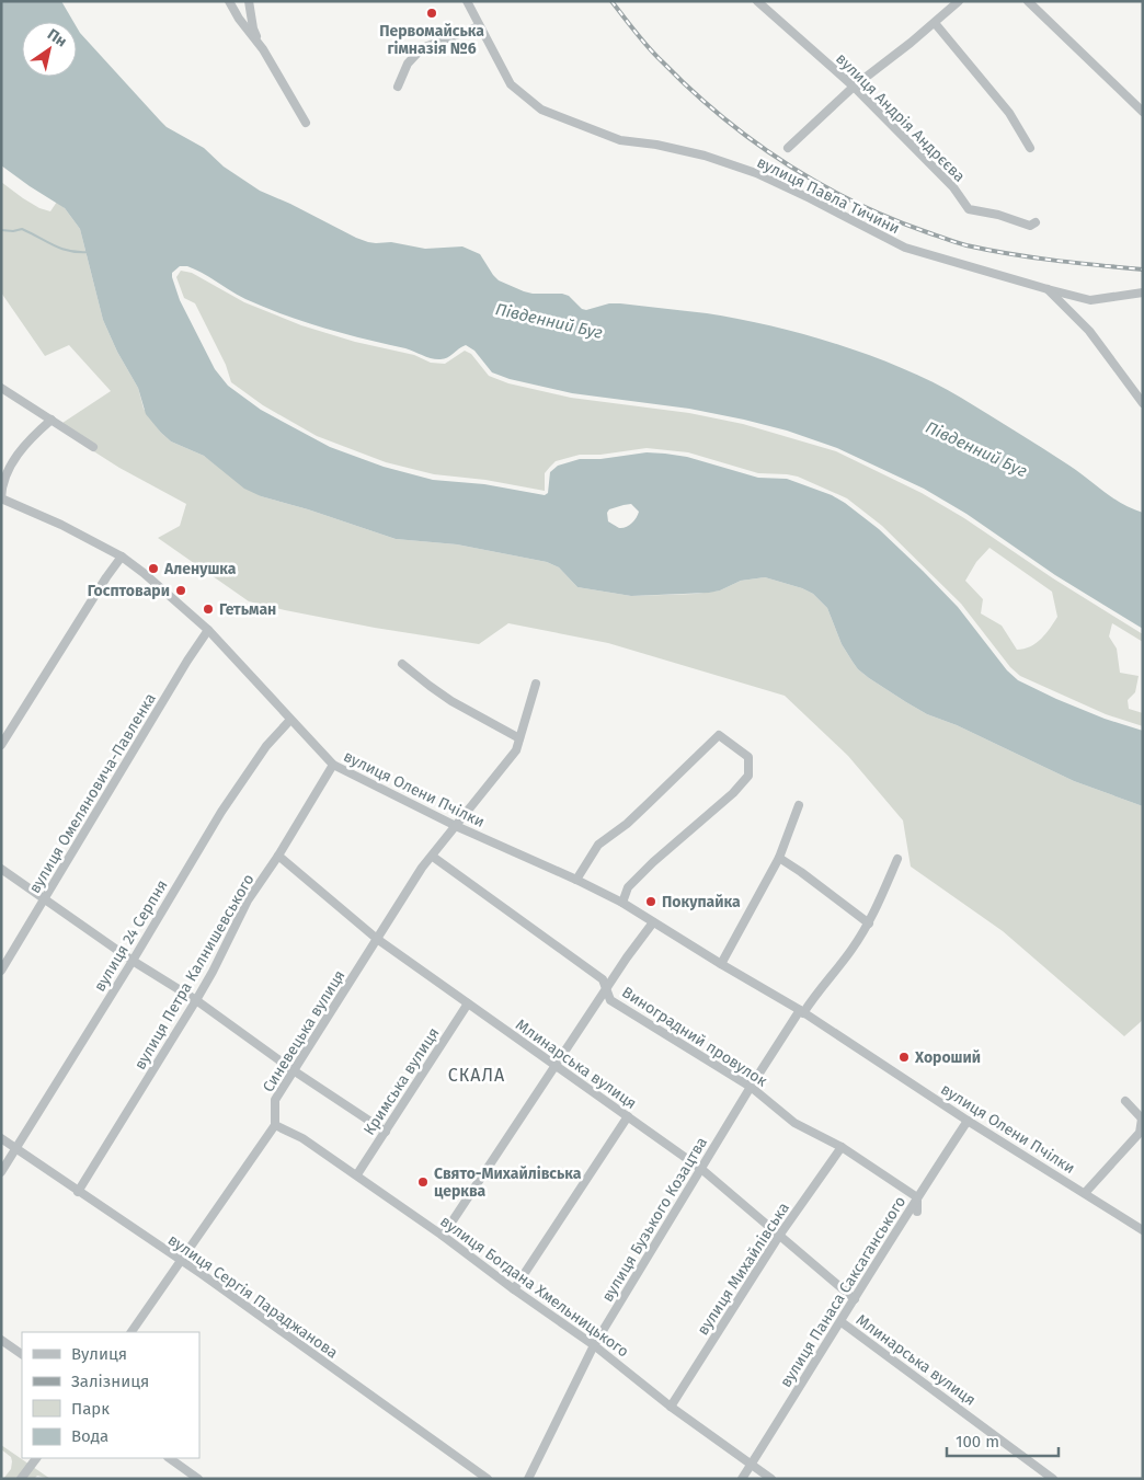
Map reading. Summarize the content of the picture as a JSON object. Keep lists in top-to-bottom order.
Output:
{
  "streets": {
    "street": [
      "вулиця Андрія Андрєєва",
      "вулиця Павла Тичини",
      "вулиця Олени Пчілки",
      "вулиця Омеляновича-Павленка",
      "вулиця 24 Серпня",
      "вулиця Петра Калнишевського",
      "Синевецька вулиця",
      "Виноградний провулок",
      "Млинарська вулиця",
      "Кримська вулиця",
      "вулиця Бузького Козацтва",
      "вулиця Михайлівська",
      "вулиця Богдана Хмельницького",
      "вулиця Панаса Саксаганського",
      "вулиця Сергія Параджанова"
    ]
  },
  "crossings": [
    ["вулиця Олени Пчілки", "вулиця Омеляновича-Павленка"],
    ["вулиця Олени Пчілки", "вулиця 24 Серпня"],
    ["вулиця Олени Пчілки", "вулиця Петра Калнишевського"],
    ["вулиця Олени Пчілки", "Синевецька вулиця"],
    ["вулиця Олени Пчілки", "вулиця Бузького Козацтва"],
    ["вулиця Олени Пчілки", "вулиця Панаса Саксаганського"],
    ["вулиця 24 Серпня", "вулиця Сергія Параджанова"],
    ["вулиця Петра Калнишевського", "Млинарська вулиця"],
    ["вулиця Петра Калнишевського", "вулиця Сергія Параджанова"],
    ["Синевецька вулиця", "Виноградний провулок"],
    ["Синевецька вулиця", "Млинарська вулиця"],
    ["Синевецька вулиця", "вулиця Богдана Хмельницького"],
    ["Виноградний провулок", "вулиця Бузького Козацтва"],
    ["Виноградний провулок", "вулиця Михайлівська"],
    ["Виноградний провулок", "вулиця Панаса Саксаганського"],
    ["Млинарська вулиця", "Кримська вулиця"],
    ["Млинарська вулиця", "вулиця Бузького Козацтва"],
    ["Млинарська вулиця", "вулиця Михайлівська"],
    ["Млинарська вулиця", "вулиця Панаса Саксаганського"],
    ["Кримська вулиця", "вулиця Богдана Хмельницького"],
    ["вулиця Бузького Козацтва", "вулиця Богдана Хмельницького"],
    ["вулиця Михайлівська", "вулиця Богдана Хмельницького"],
    ["вулиця Богдана Хмельницького", "вулиця Панаса Саксаганського"]
  ],
  "districts": ["СКАЛА"],
  "water": ["Південний Буг"],
  "places": [
    "Первомайська гімназія №6",
    "Аленушка",
    "Госптовари",
    "Гетьман",
    "Покупайка",
    "Хороший",
    "Свято-Михайлівська церква"
  ],
  "legend": [
    "Вулиця",
    "Залізниця",
    "Парк",
    "Вода"
  ],
  "scale_bar": "100 m",
  "north": "top right"
}
